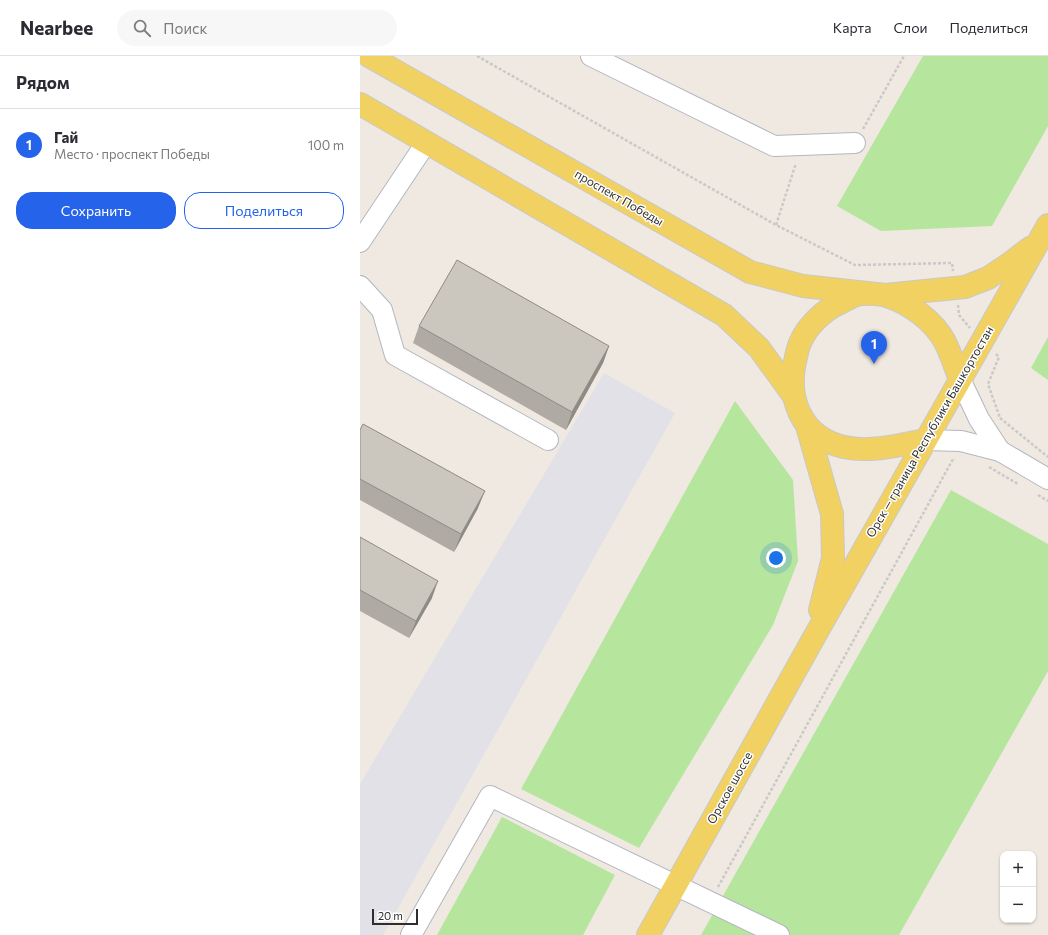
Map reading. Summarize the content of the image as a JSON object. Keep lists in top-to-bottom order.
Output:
{
  "streets": {
    "main road": ["проспект Победы", "Орск — граница Республики Башкортостан", "Орское шоссе"]
  },
  "crossings": [
    ["Орск — граница Республики Башкортостан", "Орское шоссе"]
  ],
  "scale_bar": "20 m",
  "page": {
    "header": "Nearbee",
    "search": "Поиск",
    "nav": ["Карта", "Слои", "Поделиться"],
    "heading": "Рядом",
    "list": [
      {
        "mark": "1",
        "name": "Гай",
        "note": "Место · проспект Победы",
        "value": "100 m"
      }
    ],
    "buttons": ["Сохранить", "Поделиться"],
    "pins": "1",
    "map_buttons": ["+", "−"],
    "scale": "20 m"
  }
}
